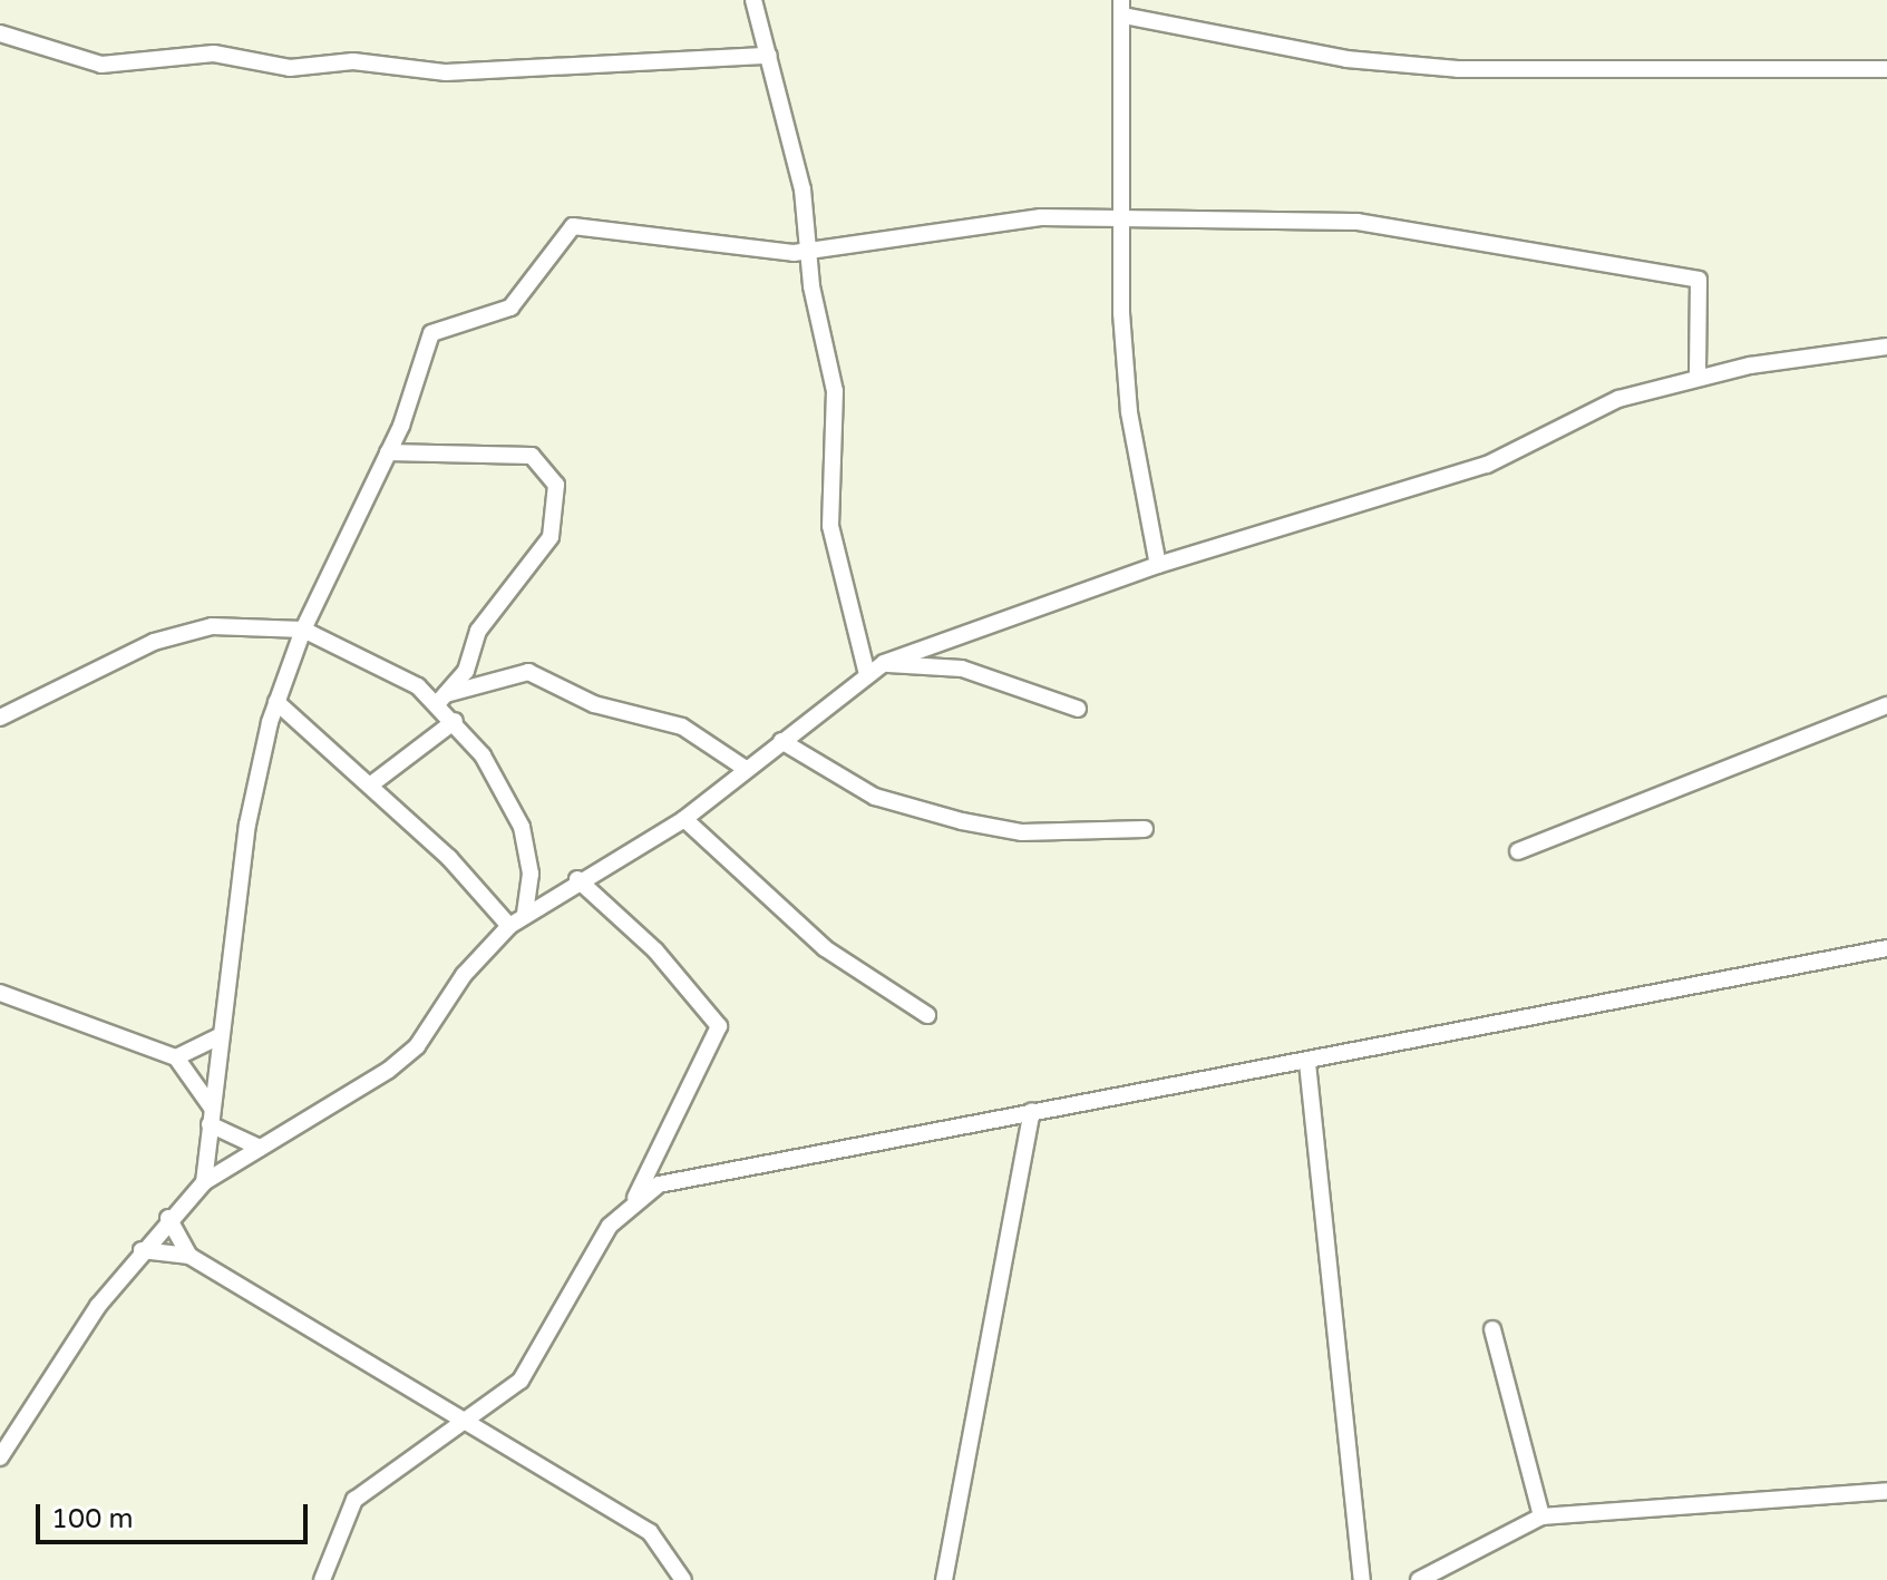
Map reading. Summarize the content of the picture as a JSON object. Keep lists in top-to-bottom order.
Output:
{
  "scale_bar": "100 m"
}
